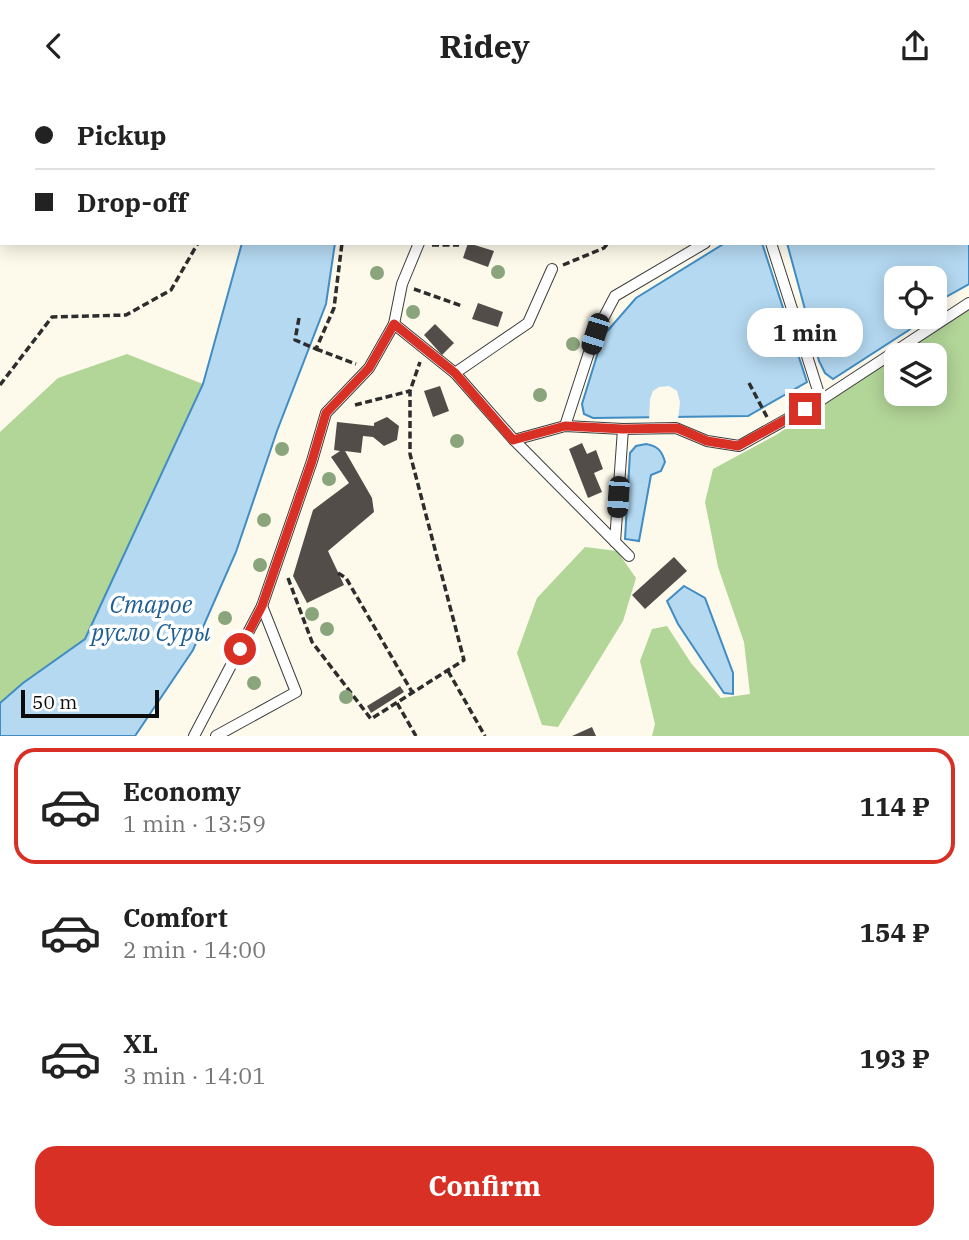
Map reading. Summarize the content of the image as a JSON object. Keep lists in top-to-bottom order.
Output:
{
  "water": ["Старое русло Суры"],
  "scale_bar": "50 m",
  "page": {
    "header": "Ridey",
    "banner": ["Pickup", "Drop-off"],
    "bubble": "1 min",
    "scale": "50 m",
    "list": [
      {
        "name": "Economy",
        "note": "1 min · 13:59",
        "value": "114 ₽"
      },
      {
        "name": "Comfort",
        "note": "2 min · 14:00",
        "value": "154 ₽"
      },
      {
        "name": "XL",
        "note": "3 min · 14:01",
        "value": "193 ₽"
      }
    ],
    "buttons": "Confirm"
  }
}
